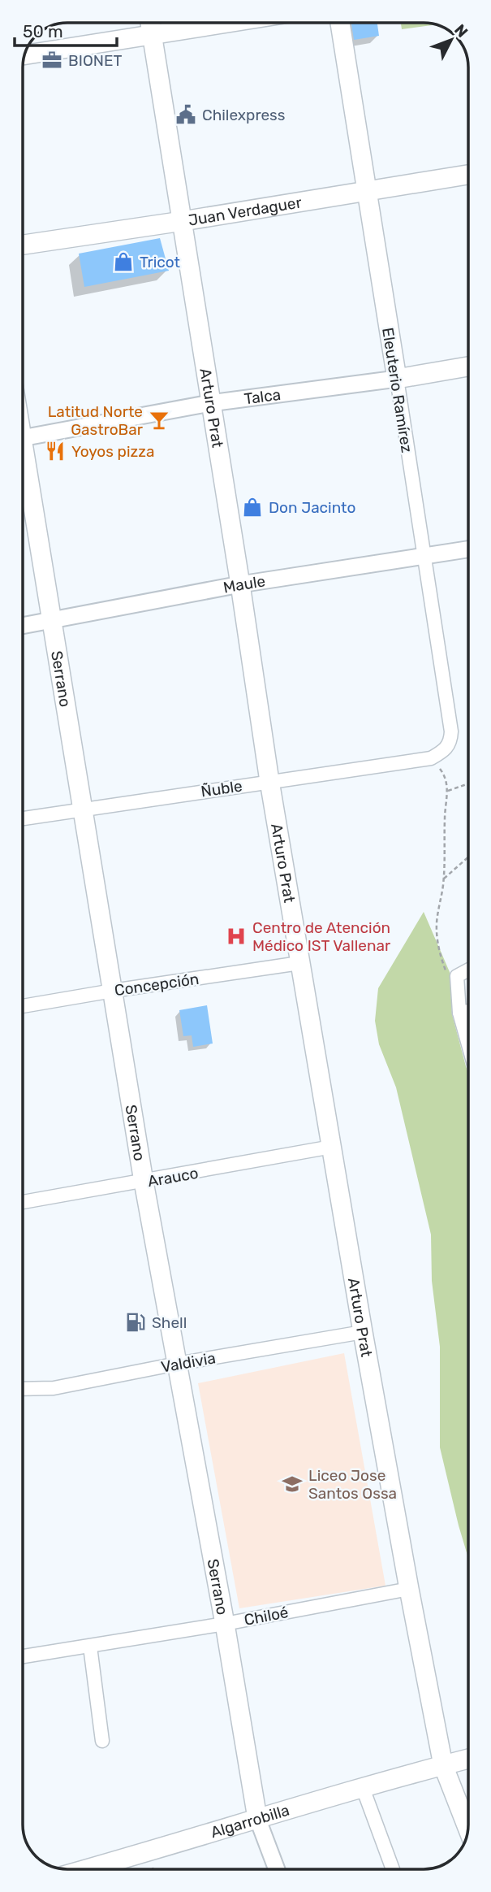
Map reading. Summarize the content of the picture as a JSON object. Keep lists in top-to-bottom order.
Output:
{
  "streets": {
    "main road": [
      "Juan Verdaguer",
      "Eleuterio Ramírez",
      "Talca",
      "Arturo Prat",
      "Serrano",
      "Algarrobilla"
    ],
    "street": [
      "Maule",
      "Ñuble",
      "Concepción",
      "Arauco",
      "Valdivia",
      "Chiloé"
    ]
  },
  "crossings": [
    ["Juan Verdaguer", "Eleuterio Ramírez"],
    ["Juan Verdaguer", "Arturo Prat"],
    ["Eleuterio Ramírez", "Talca"],
    ["Eleuterio Ramírez", "Maule"],
    ["Eleuterio Ramírez", "Ñuble"],
    ["Talca", "Arturo Prat"],
    ["Arturo Prat", "Maule"],
    ["Arturo Prat", "Ñuble"],
    ["Arturo Prat", "Concepción"],
    ["Arturo Prat", "Arauco"],
    ["Arturo Prat", "Valdivia"],
    ["Arturo Prat", "Chiloé"],
    ["Arturo Prat", "Algarrobilla"],
    ["Maule", "Serrano"],
    ["Serrano", "Ñuble"],
    ["Serrano", "Concepción"],
    ["Serrano", "Arauco"],
    ["Serrano", "Valdivia"],
    ["Serrano", "Chiloé"],
    ["Serrano", "Algarrobilla"]
  ],
  "places": {
    "office": ["BIONET"],
    "public building": ["Chilexpress"],
    "shop": ["Tricot", "Don Jacinto"],
    "bar": ["Latitud Norte GastroBar"],
    "restaurant": ["Yoyos pizza"],
    "hospital": ["Centro de Atención Médico IST Vallenar"],
    "fuel station": ["Shell"],
    "school or university": ["Liceo Jose Santos Ossa"]
  },
  "scale_bar": "50 m",
  "north": "top right"
}
